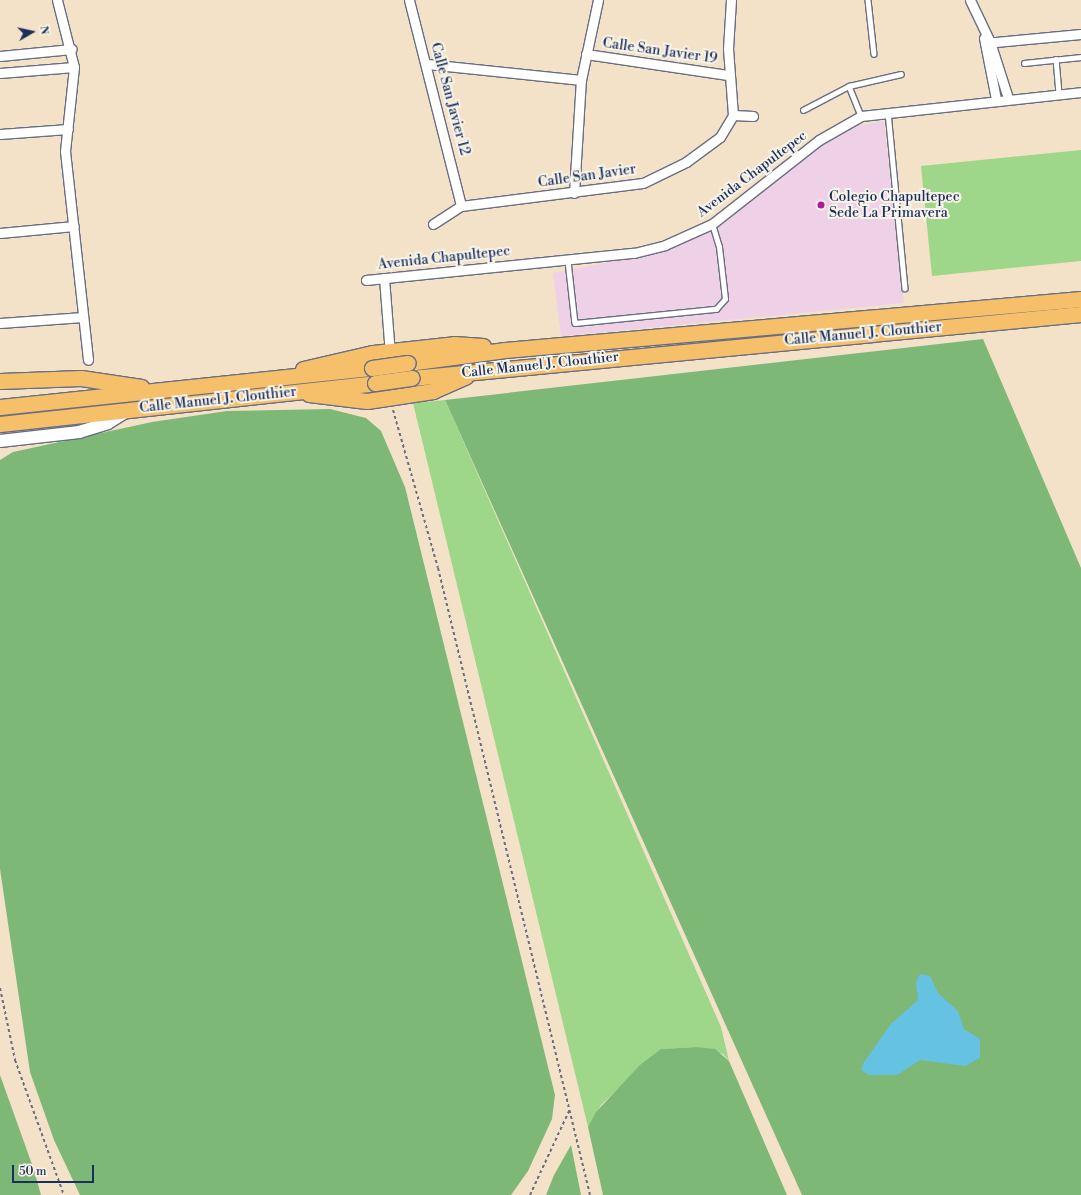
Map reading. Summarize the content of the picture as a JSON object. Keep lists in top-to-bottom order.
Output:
{
  "streets": {
    "main road": ["Calle Manuel J. Clouthier"],
    "street": [
      "Calle San Javier 19",
      "Calle San Javier 12",
      "Avenida Chapultepec",
      "Calle San Javier"
    ]
  },
  "crossings": [
    ["Calle San Javier 12", "Calle San Javier"]
  ],
  "places": ["Colegio Chapultepec Sede La Primavera"],
  "scale_bar": "50 m",
  "north": "right"
}
